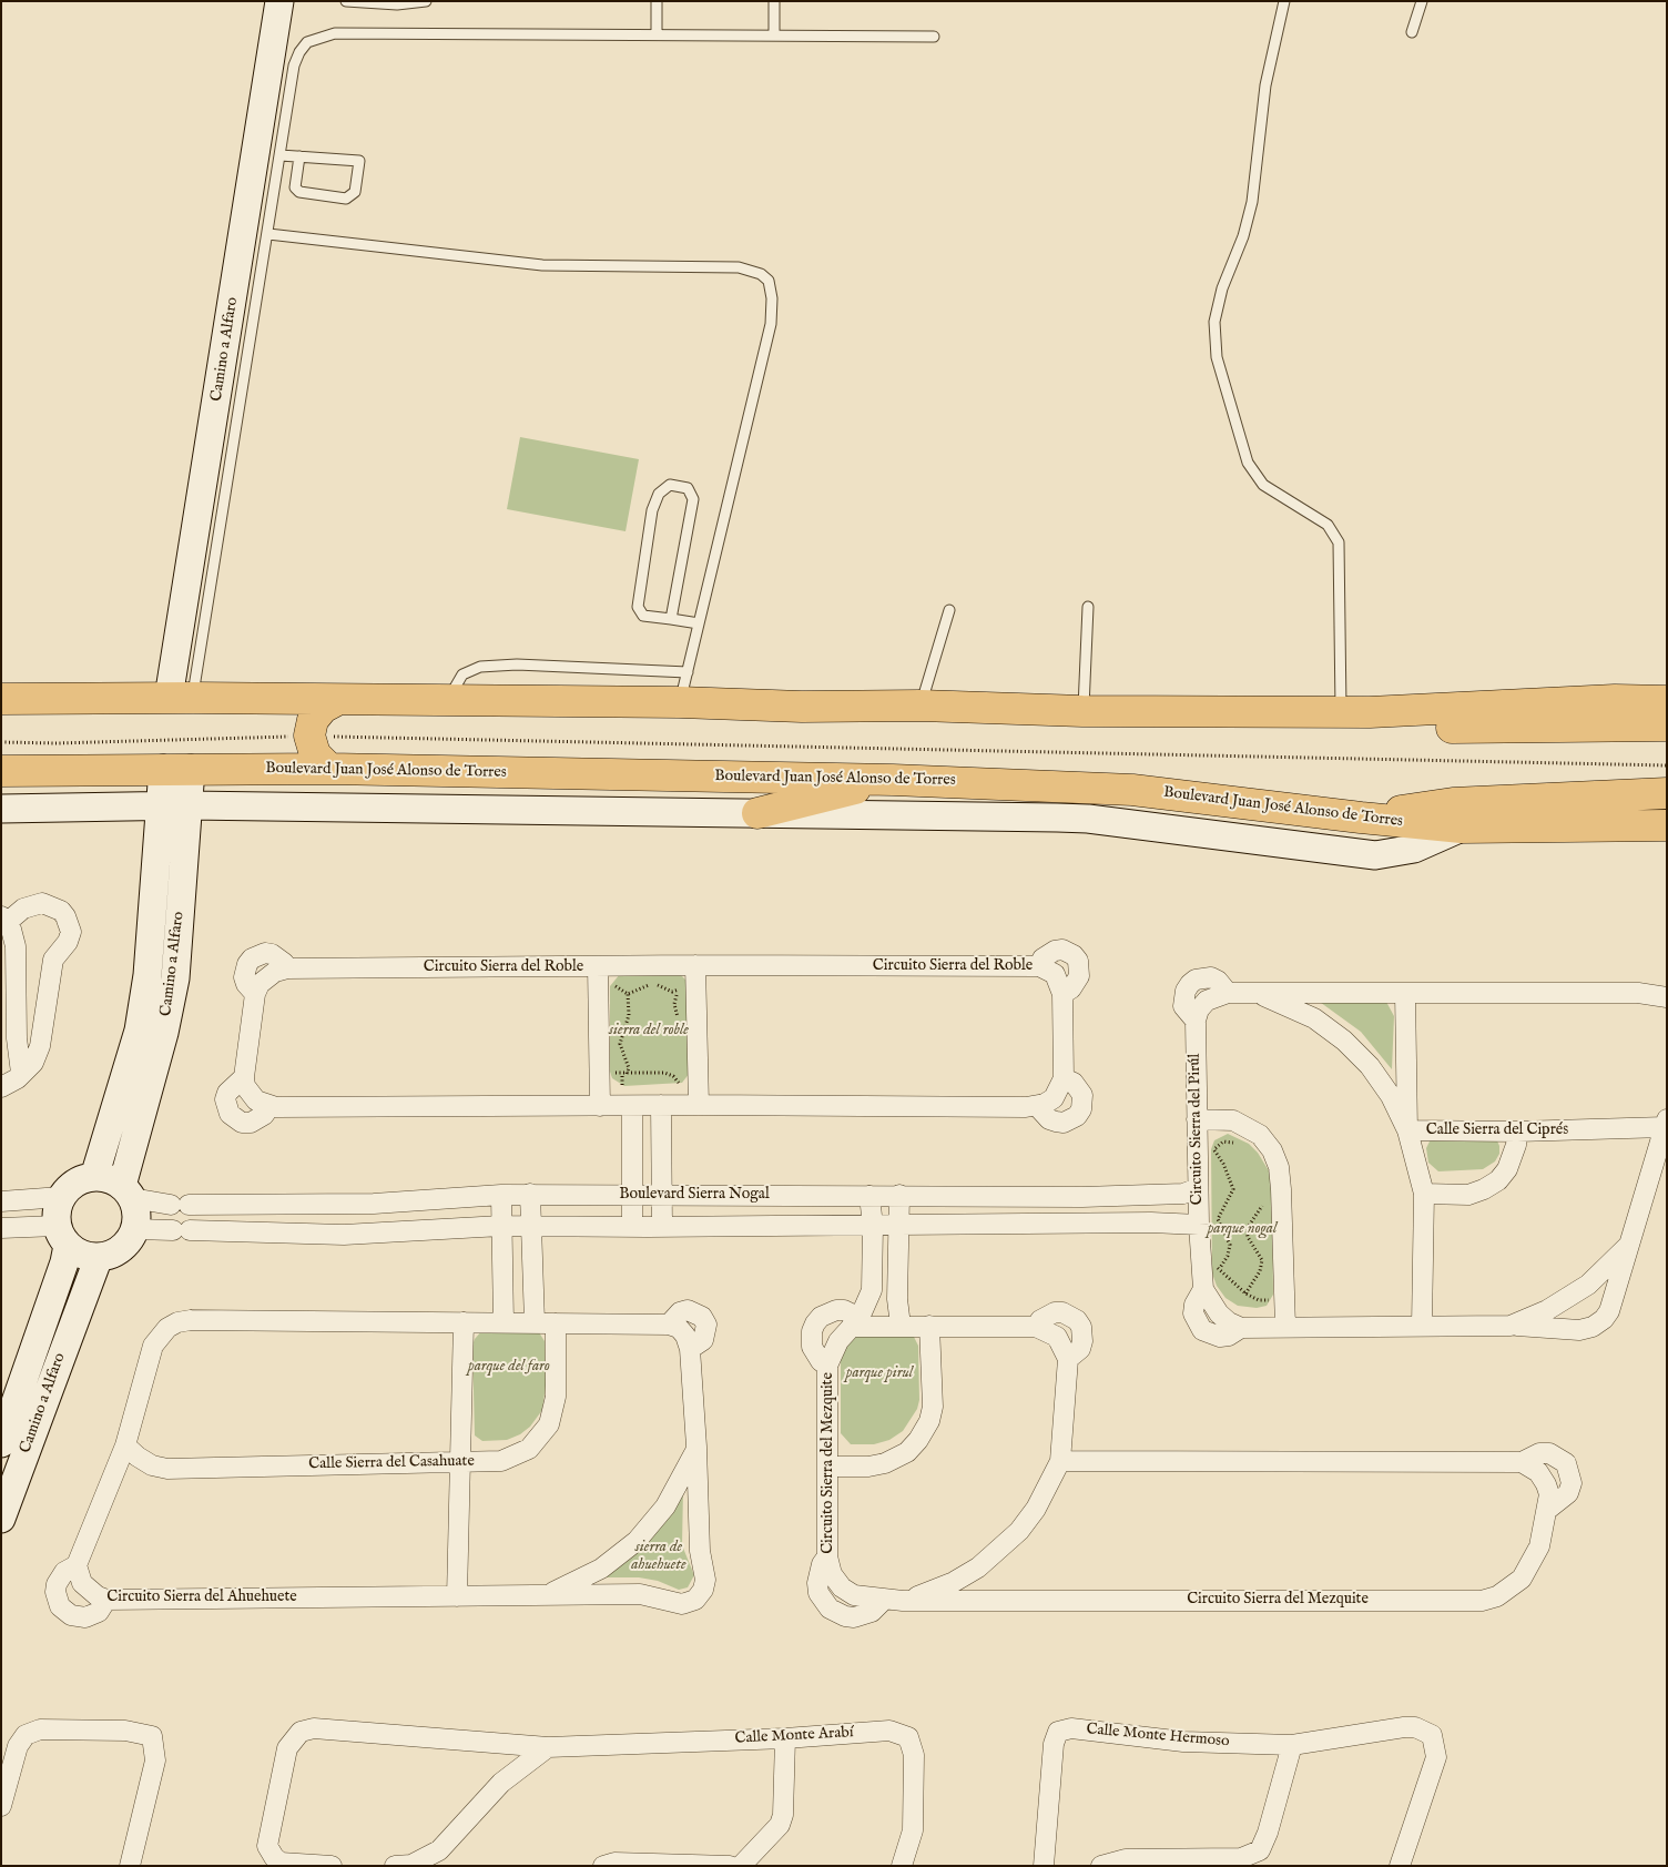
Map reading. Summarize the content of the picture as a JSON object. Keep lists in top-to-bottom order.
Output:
{
  "streets": {
    "main road": ["Boulevard Juan José Alonso de Torres"],
    "street": [
      "Camino a Alfaro",
      "Circuito Sierra del Roble",
      "Circuito Sierra del Pirúl",
      "Calle Sierra del Ciprés",
      "Boulevard Sierra Nogal",
      "Calle Sierra del Casahuate",
      "Circuito Sierra del Mezquite",
      "Circuito Sierra del Ahuehuete",
      "Calle Monte Arabí",
      "Calle Monte Hermoso"
    ]
  },
  "crossings": [
    ["Camino a Alfaro", "Boulevard Juan José Alonso de Torres"],
    ["Camino a Alfaro", "Boulevard Sierra Nogal"],
    ["Circuito Sierra del Pirúl", "Calle Sierra del Ciprés"],
    ["Circuito Sierra del Pirúl", "Boulevard Sierra Nogal"],
    ["Boulevard Sierra Nogal", "Circuito Sierra del Mezquite"],
    ["Calle Sierra del Casahuate", "Circuito Sierra del Ahuehuete"]
  ],
  "parks": [
    "sierra del roble",
    "parque nogal",
    "parque del faro",
    "parque pirul",
    "sierra de ahuehuete"
  ]
}
